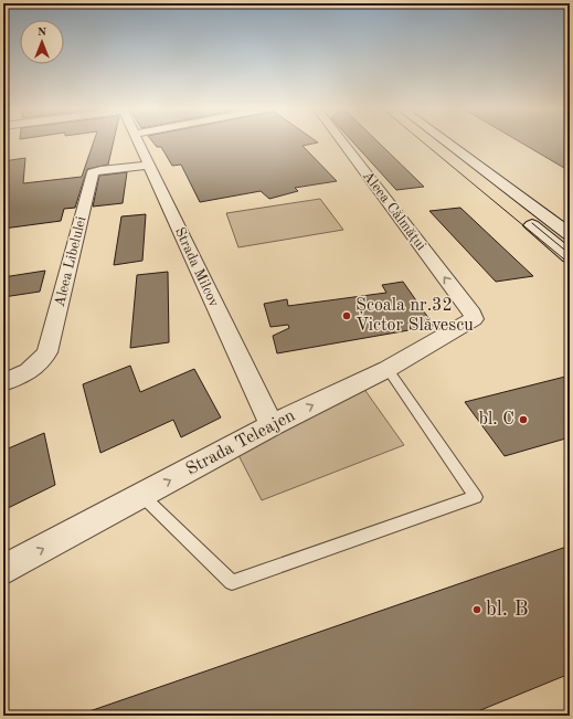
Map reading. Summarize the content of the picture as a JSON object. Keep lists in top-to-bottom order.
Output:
{
  "streets": {
    "street": [
      "Aleea Călmățui",
      "Aleea Libelulei",
      "Strada Milcov",
      "Strada Teleajen"
    ]
  },
  "crossings": [
    ["Aleea Călmățui", "Strada Teleajen"],
    ["Aleea Libelulei", "Strada Milcov"],
    ["Strada Milcov", "Strada Teleajen"]
  ],
  "one_way": ["Aleea Călmățui", "Strada Teleajen"],
  "places": ["Școala nr.32 Victor Slăvescu", "bl. C", "bl. B"],
  "north": "top"
}
